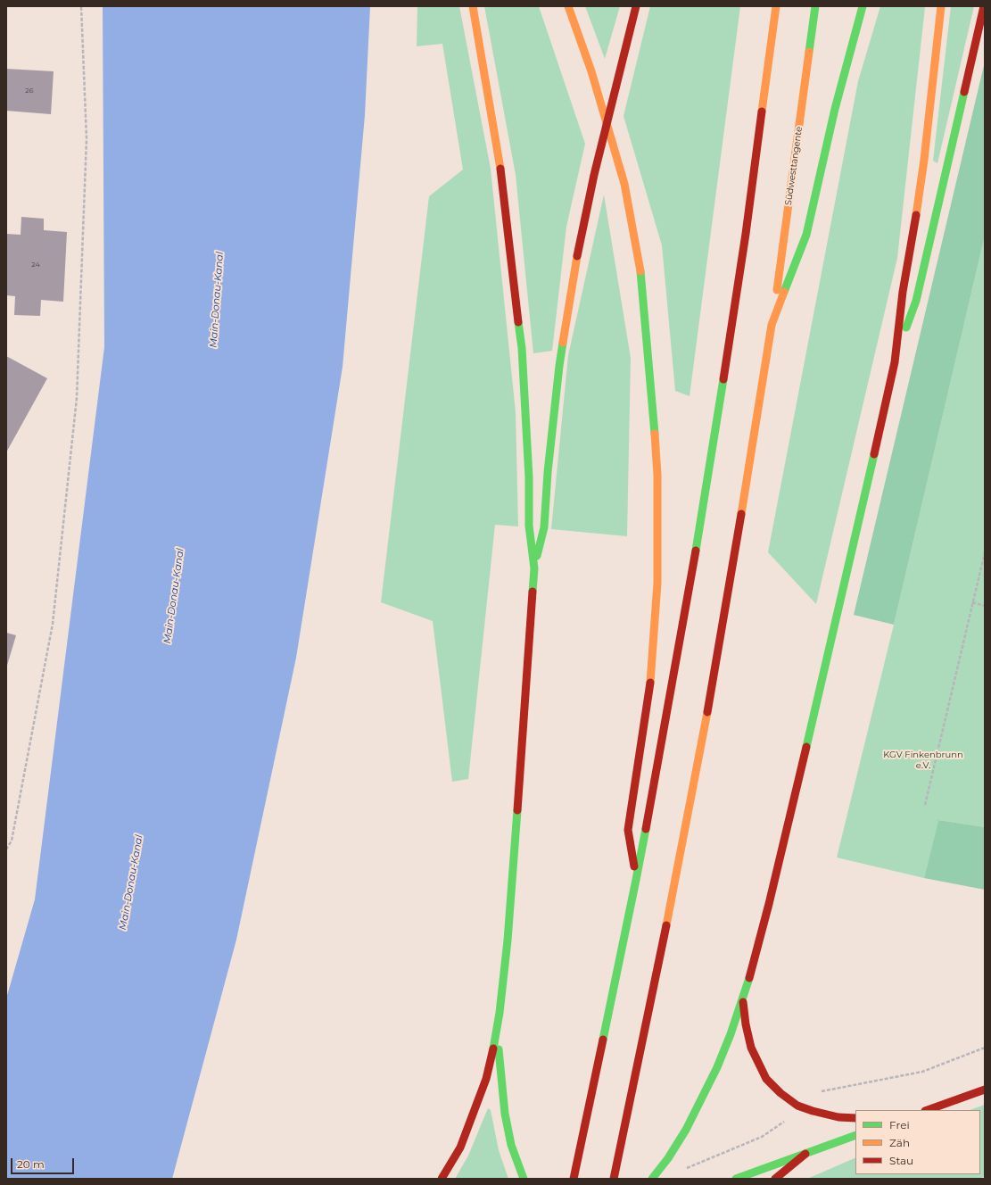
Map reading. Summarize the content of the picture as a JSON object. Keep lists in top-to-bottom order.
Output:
{
  "streets": {
    "main road": ["Südwesttangente"]
  },
  "water": ["Main-Donau-Kanal"],
  "parks": ["KGV Finkenbrunn e.V."],
  "house_numbers": ["26", "24"],
  "legend": ["Frei", "Zäh", "Stau"],
  "scale_bar": "20 m"
}
